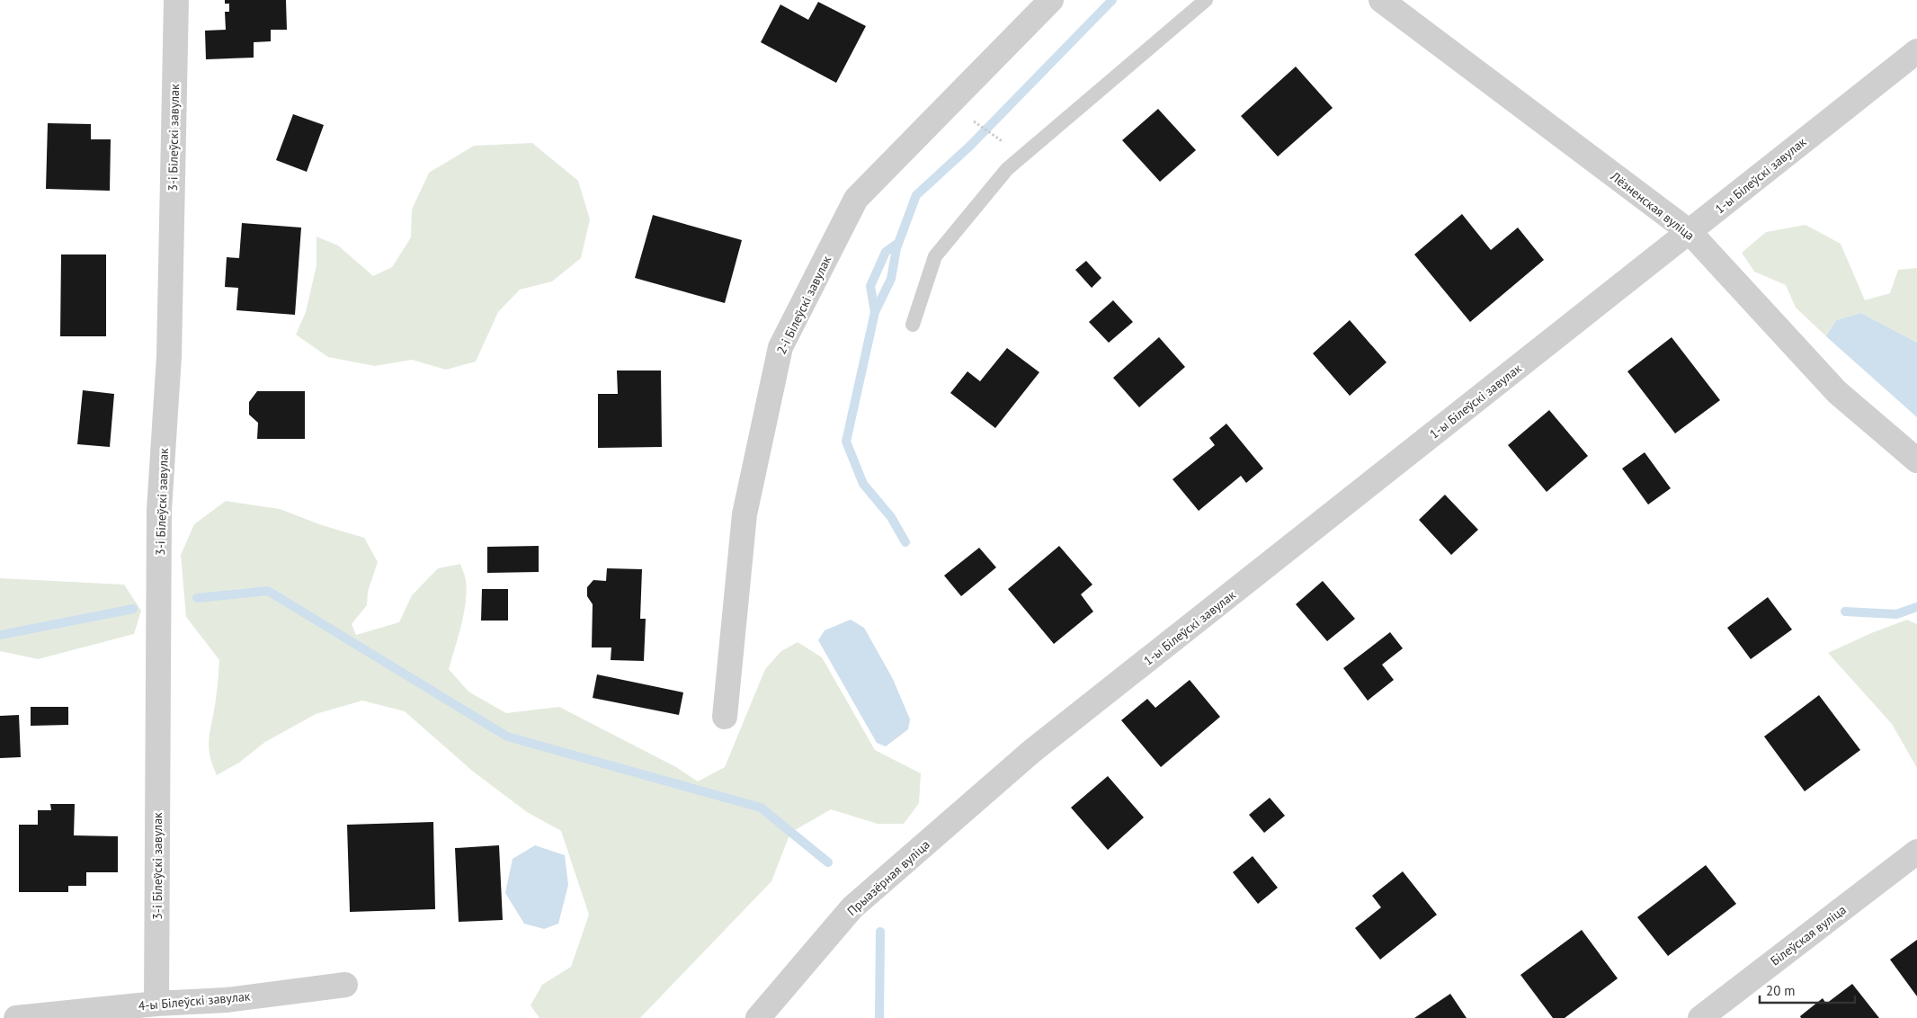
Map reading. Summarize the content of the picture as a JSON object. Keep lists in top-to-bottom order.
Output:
{
  "streets": {
    "street": [
      "3-і Білеўскі завулак",
      "1-ы Білеўскі завулак",
      "Лёзненская вуліца",
      "2-і Білеўскі завулак",
      "Прыазёрная вуліца",
      "Білеўская вуліца",
      "4-ы Білеўскі завулак"
    ]
  },
  "crossings": [
    ["3-і Білеўскі завулак", "4-ы Білеўскі завулак"],
    ["1-ы Білеўскі завулак", "Лёзненская вуліца"],
    ["1-ы Білеўскі завулак", "Прыазёрная вуліца"]
  ],
  "scale_bar": "20 m"
}
